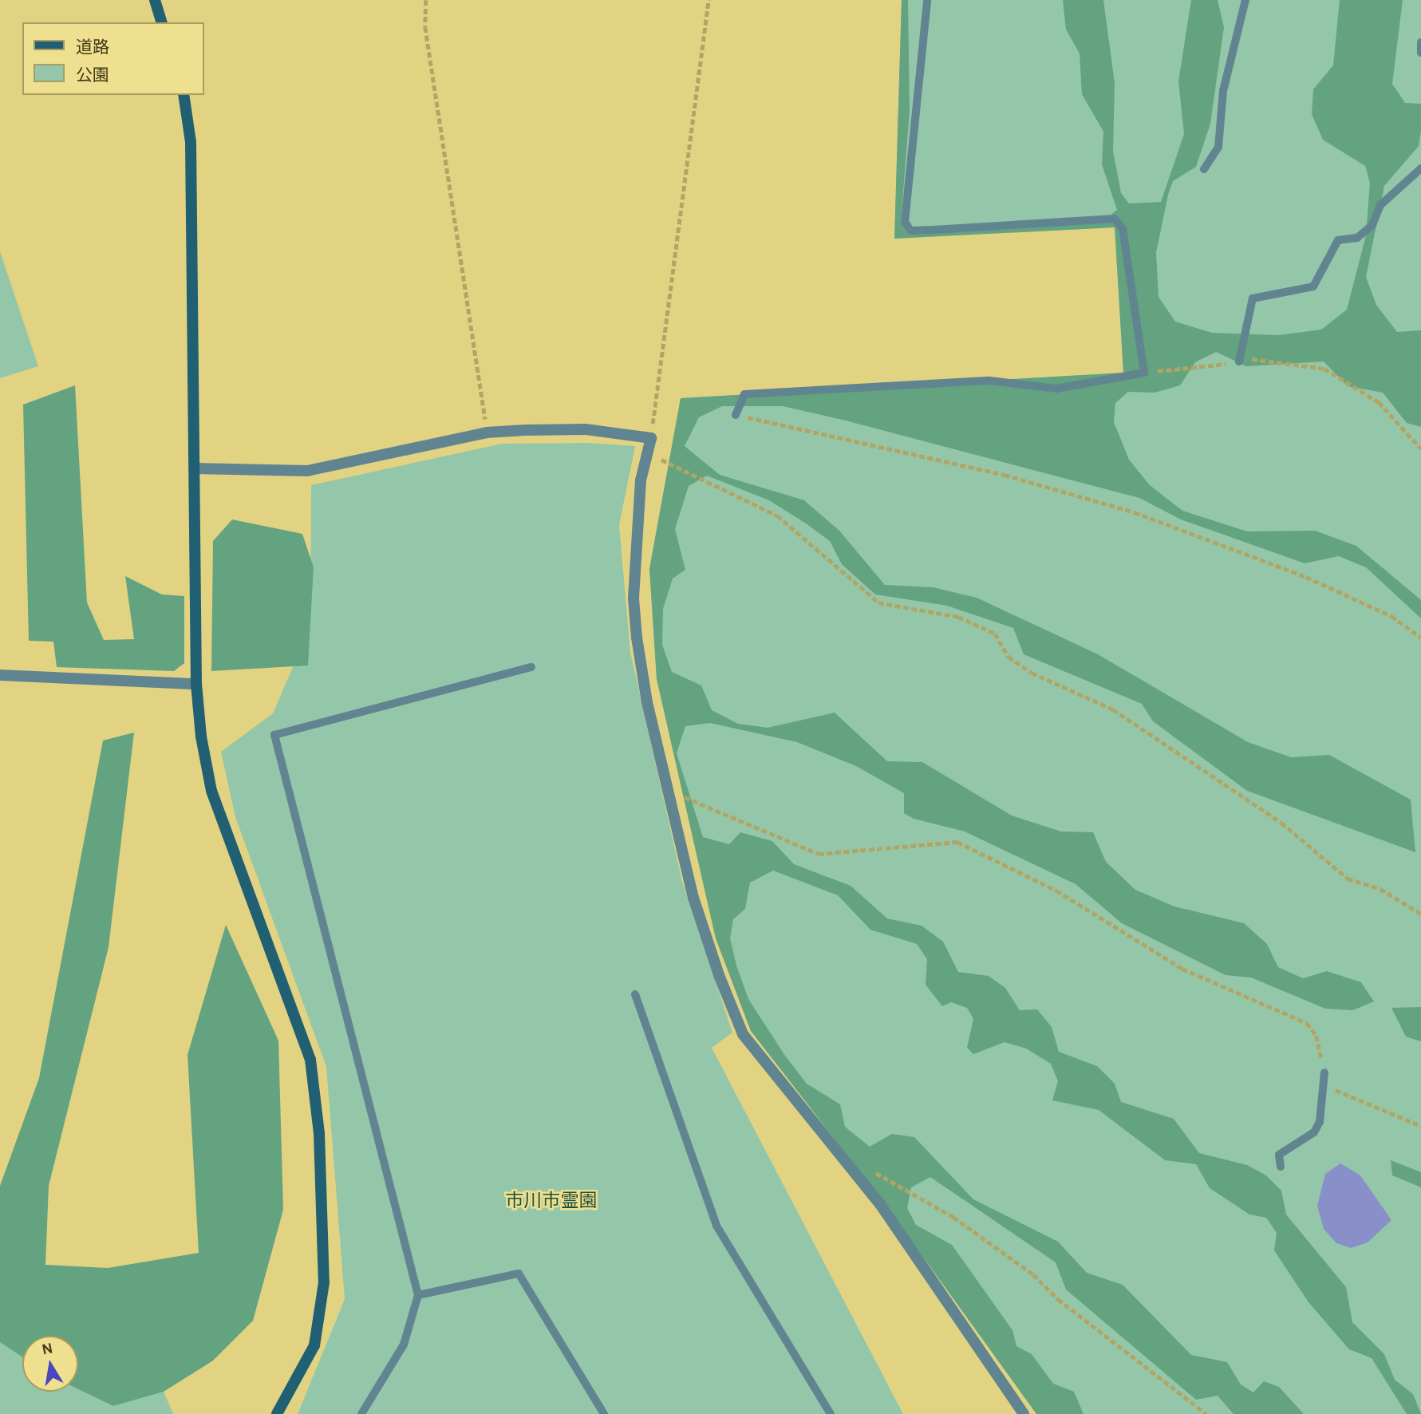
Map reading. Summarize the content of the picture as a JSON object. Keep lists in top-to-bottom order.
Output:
{
  "parks": ["市川市霊園"],
  "legend": ["道路", "公園"],
  "north": "top"
}
